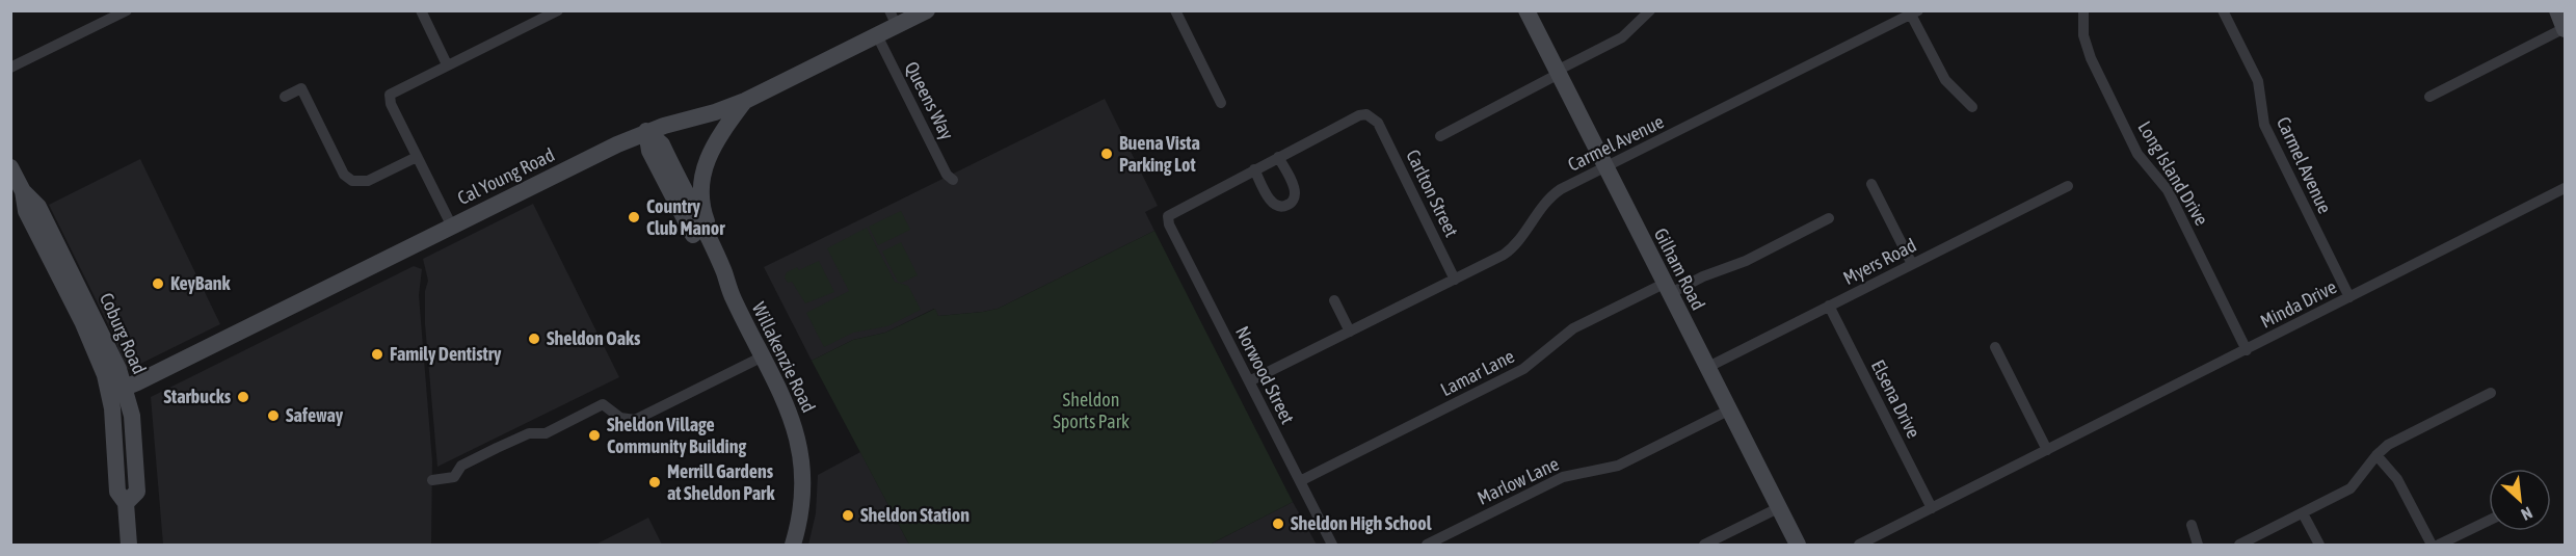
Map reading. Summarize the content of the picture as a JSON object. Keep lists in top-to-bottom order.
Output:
{
  "streets": {
    "street": [
      "Queens Way",
      "Carmel Avenue",
      "Long Island Drive",
      "Cal Young Road",
      "Carlton Street",
      "Myers Road",
      "Gilham Road",
      "Minda Drive",
      "Coburg Road",
      "Willakenzie Road",
      "Lamar Lane",
      "Norwood Street",
      "Elsena Drive",
      "Marlow Lane"
    ]
  },
  "crossings": [
    ["Queens Way", "Cal Young Road"],
    ["Carmel Avenue", "Carlton Street"],
    ["Carmel Avenue", "Gilham Road"],
    ["Carmel Avenue", "Minda Drive"],
    ["Carmel Avenue", "Norwood Street"],
    ["Long Island Drive", "Minda Drive"],
    ["Cal Young Road", "Coburg Road"],
    ["Cal Young Road", "Willakenzie Road"],
    ["Myers Road", "Gilham Road"],
    ["Myers Road", "Elsena Drive"],
    ["Gilham Road", "Lamar Lane"],
    ["Gilham Road", "Marlow Lane"],
    ["Minda Drive", "Elsena Drive"],
    ["Lamar Lane", "Norwood Street"]
  ],
  "parks": ["Sheldon Sports Park"],
  "places": [
    "Buena Vista Parking Lot",
    "Country Club Manor",
    "KeyBank",
    "Sheldon Oaks",
    "Family Dentistry",
    "Starbucks",
    "Safeway",
    "Sheldon Village Community Building",
    "Merrill Gardens at Sheldon Park",
    "Sheldon Station",
    "Sheldon High School"
  ],
  "north": "bottom right"
}
